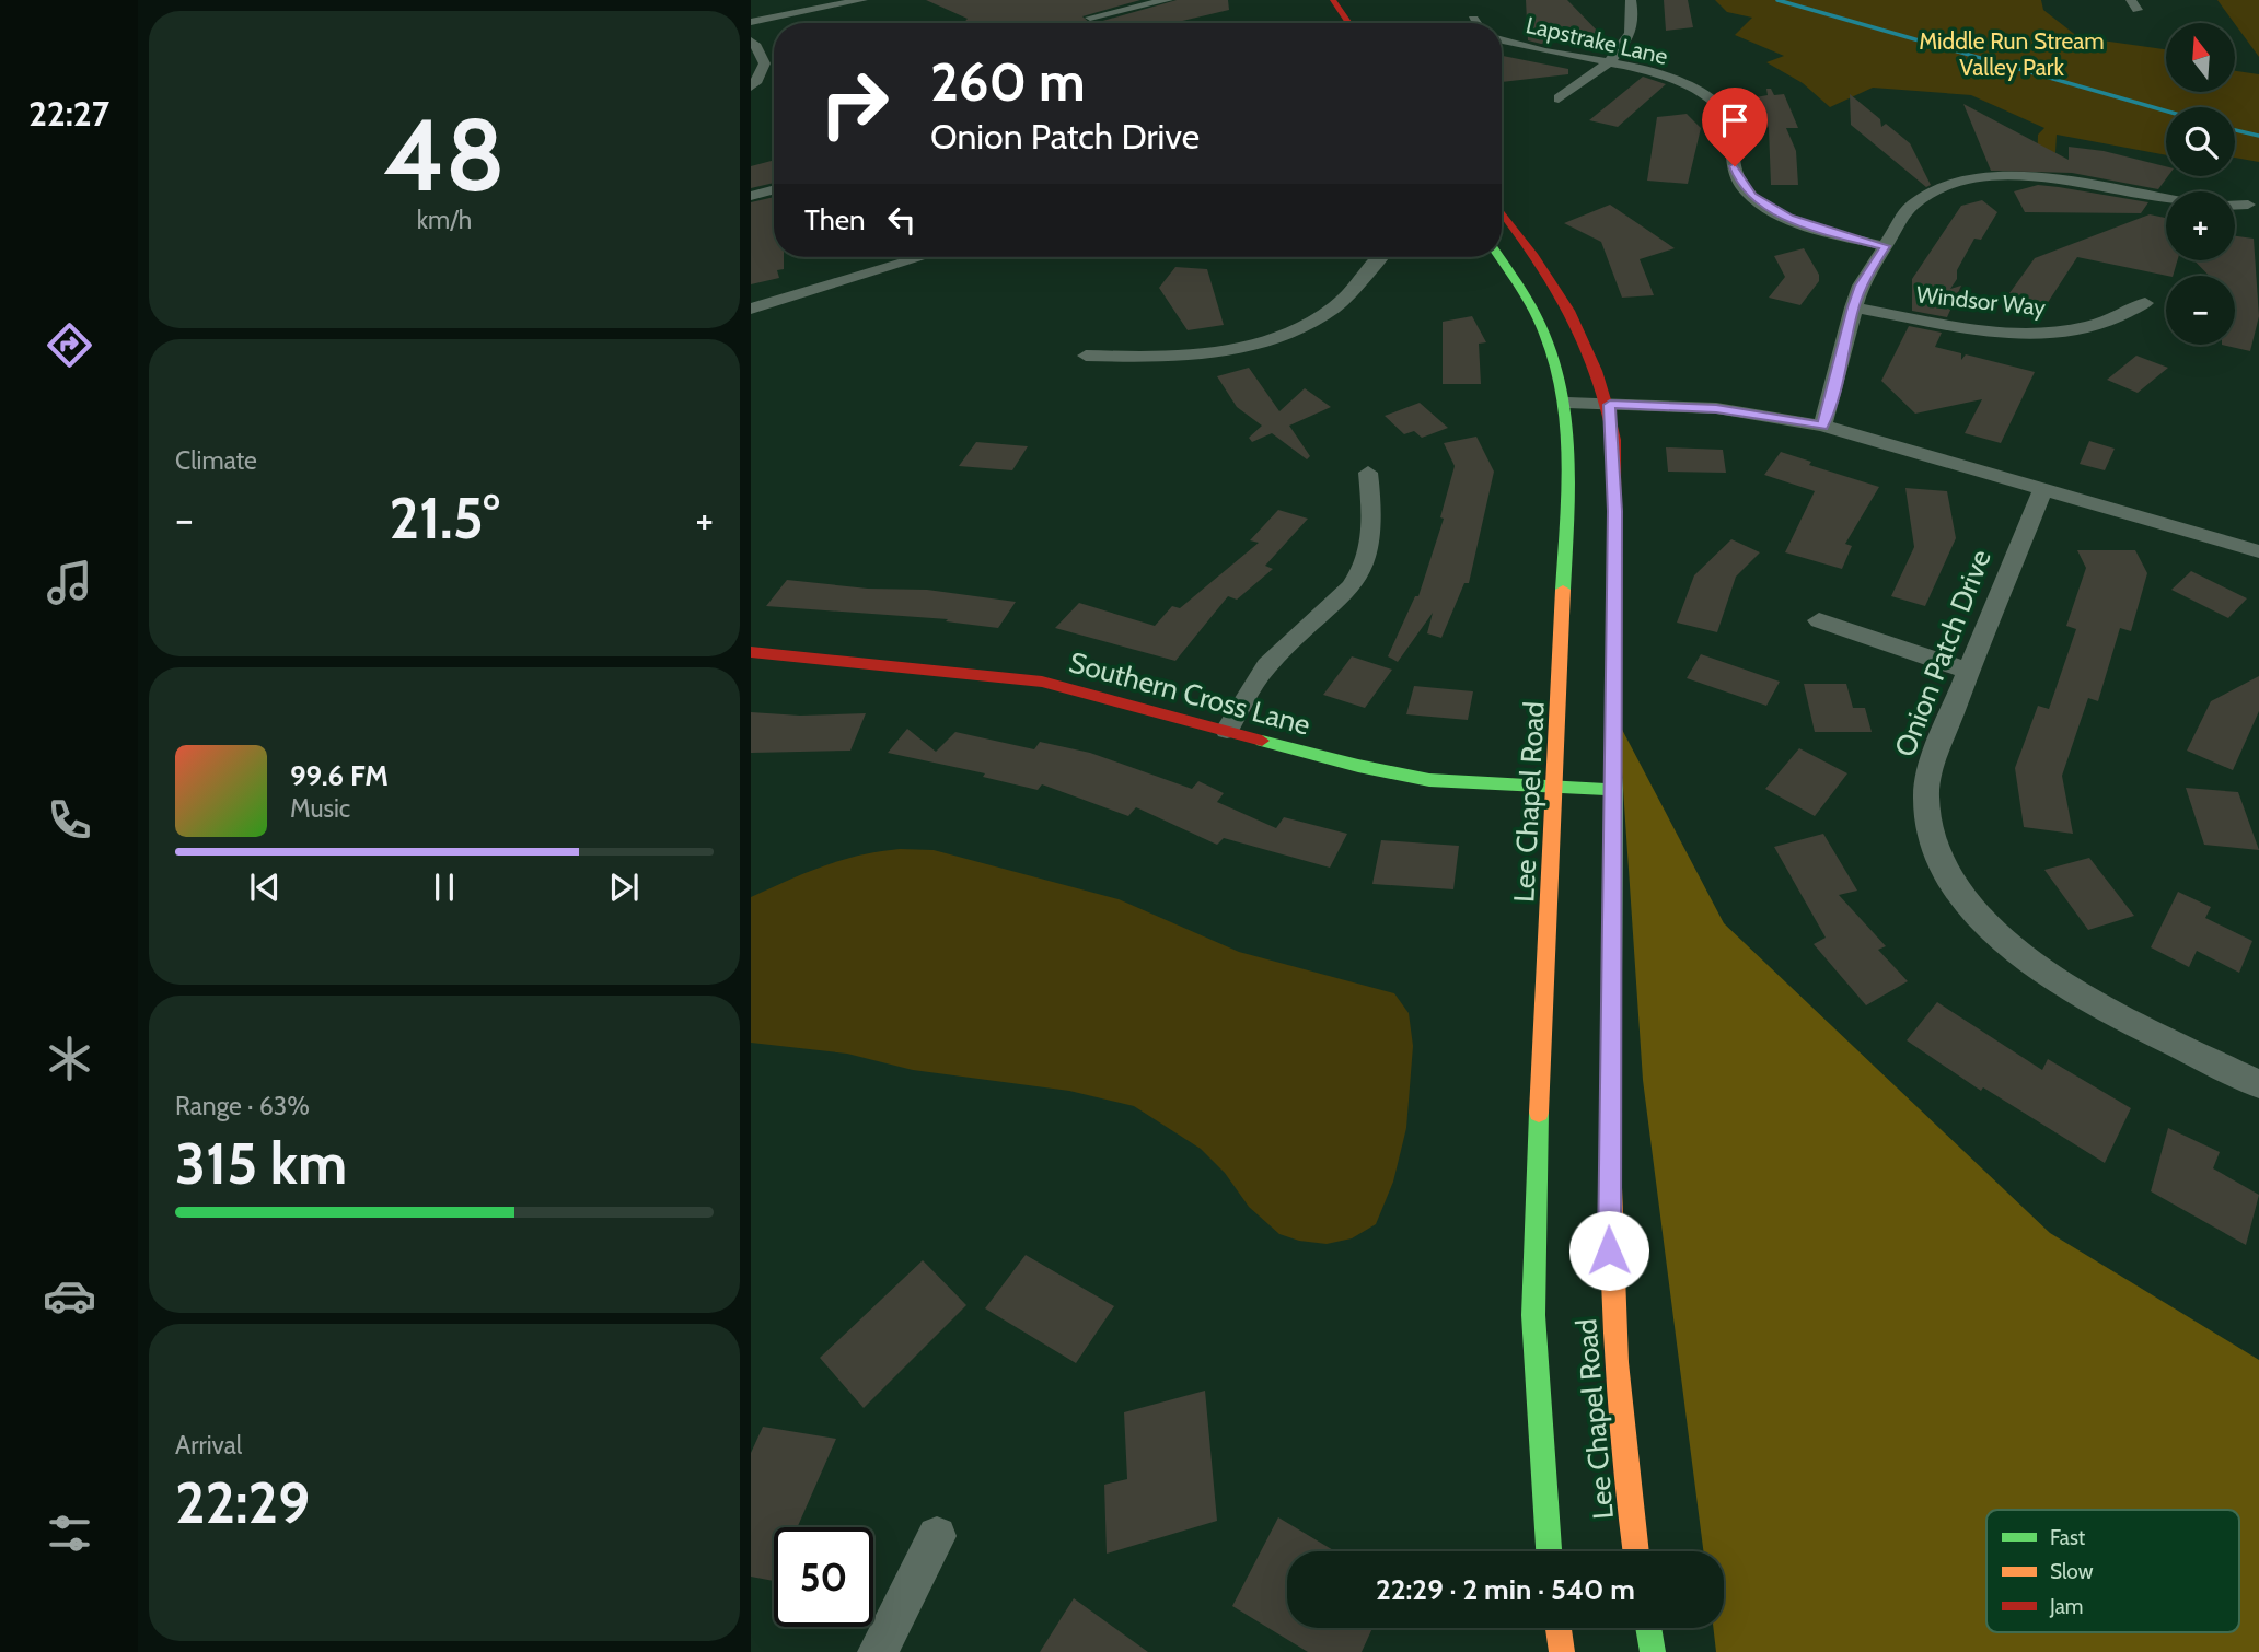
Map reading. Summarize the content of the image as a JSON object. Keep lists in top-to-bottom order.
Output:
{
  "streets": {
    "main road": ["Southern Cross Lane", "Lee Chapel Road"],
    "street": ["Lapstrake Lane", "Windsor Way", "Onion Patch Drive"]
  },
  "crossings": [
    ["Southern Cross Lane", "Lee Chapel Road"]
  ],
  "parks": ["Middle Run Stream Valley Park"],
  "legend": ["Fast", "Slow", "Jam"],
  "north": "top",
  "page": {
    "tabs": "22:27",
    "tile": [
      ["48", "km/h"],
      "Climate",
      ["Range · 63%", "315 km"],
      ["Arrival", "22:29"]
    ],
    "map_buttons": ["+", "−"],
    "turn": ["260 m", "Onion Patch Drive"],
    "then": "Then",
    "heat": ["−", "21.5°", "+"],
    "song": ["99.6 FM", "Music"],
    "limit": "50",
    "trip": "22:29 · 2 min · 540 m"
  }
}
